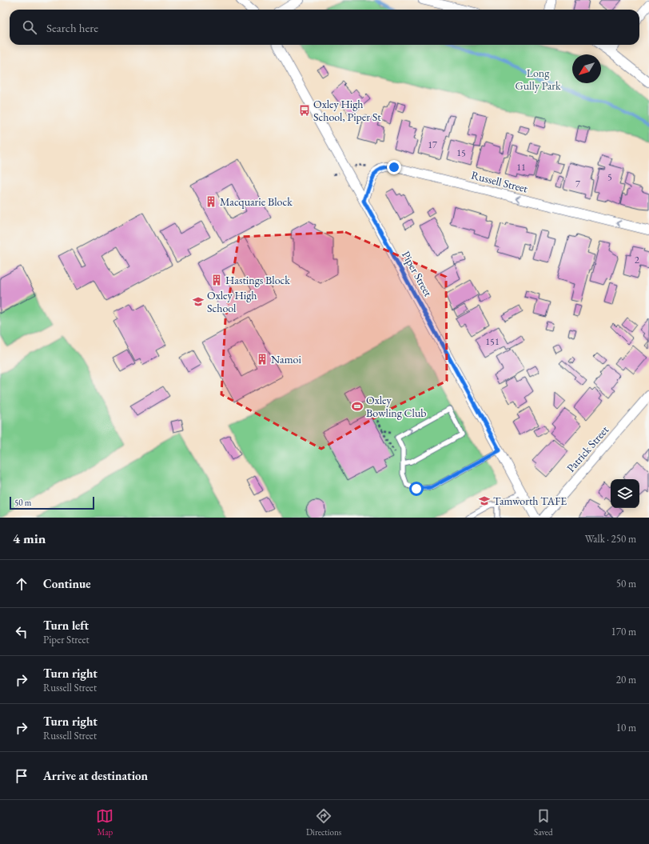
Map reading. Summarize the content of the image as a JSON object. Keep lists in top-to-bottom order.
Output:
{
  "streets": {
    "street": ["Russell Street", "Piper Street", "Patrick Street"]
  },
  "crossings": [
    ["Russell Street", "Piper Street"]
  ],
  "one_way": ["Russell Street"],
  "parks": ["Long Gully Park"],
  "places": {
    "bus stop": ["Oxley High School, Piper St"],
    "building": ["Macquarie Block", "Hastings Block", "Namoi"],
    "school or university": ["Oxley High School", "Tamworth TAFE"],
    "sports": ["Oxley Bowling Club"]
  },
  "house_numbers": [
    "17",
    "15",
    "11",
    "5",
    "7",
    "2",
    "151"
  ],
  "scale_bar": "50 m",
  "north": "bottom left",
  "page": {
    "search": "Search here",
    "scale": "50 m",
    "heading": ["4 min", "Walk · 250 m"],
    "list": [
      ["Continue", "50 m"],
      ["Turn left", "Piper Street", "170 m"],
      ["Turn right", "Russell Street", "20 m"],
      ["Turn right", "Russell Street", "10 m"],
      "Arrive at destination"
    ],
    "nav": ["Map", "Directions", "Saved"]
  }
}
